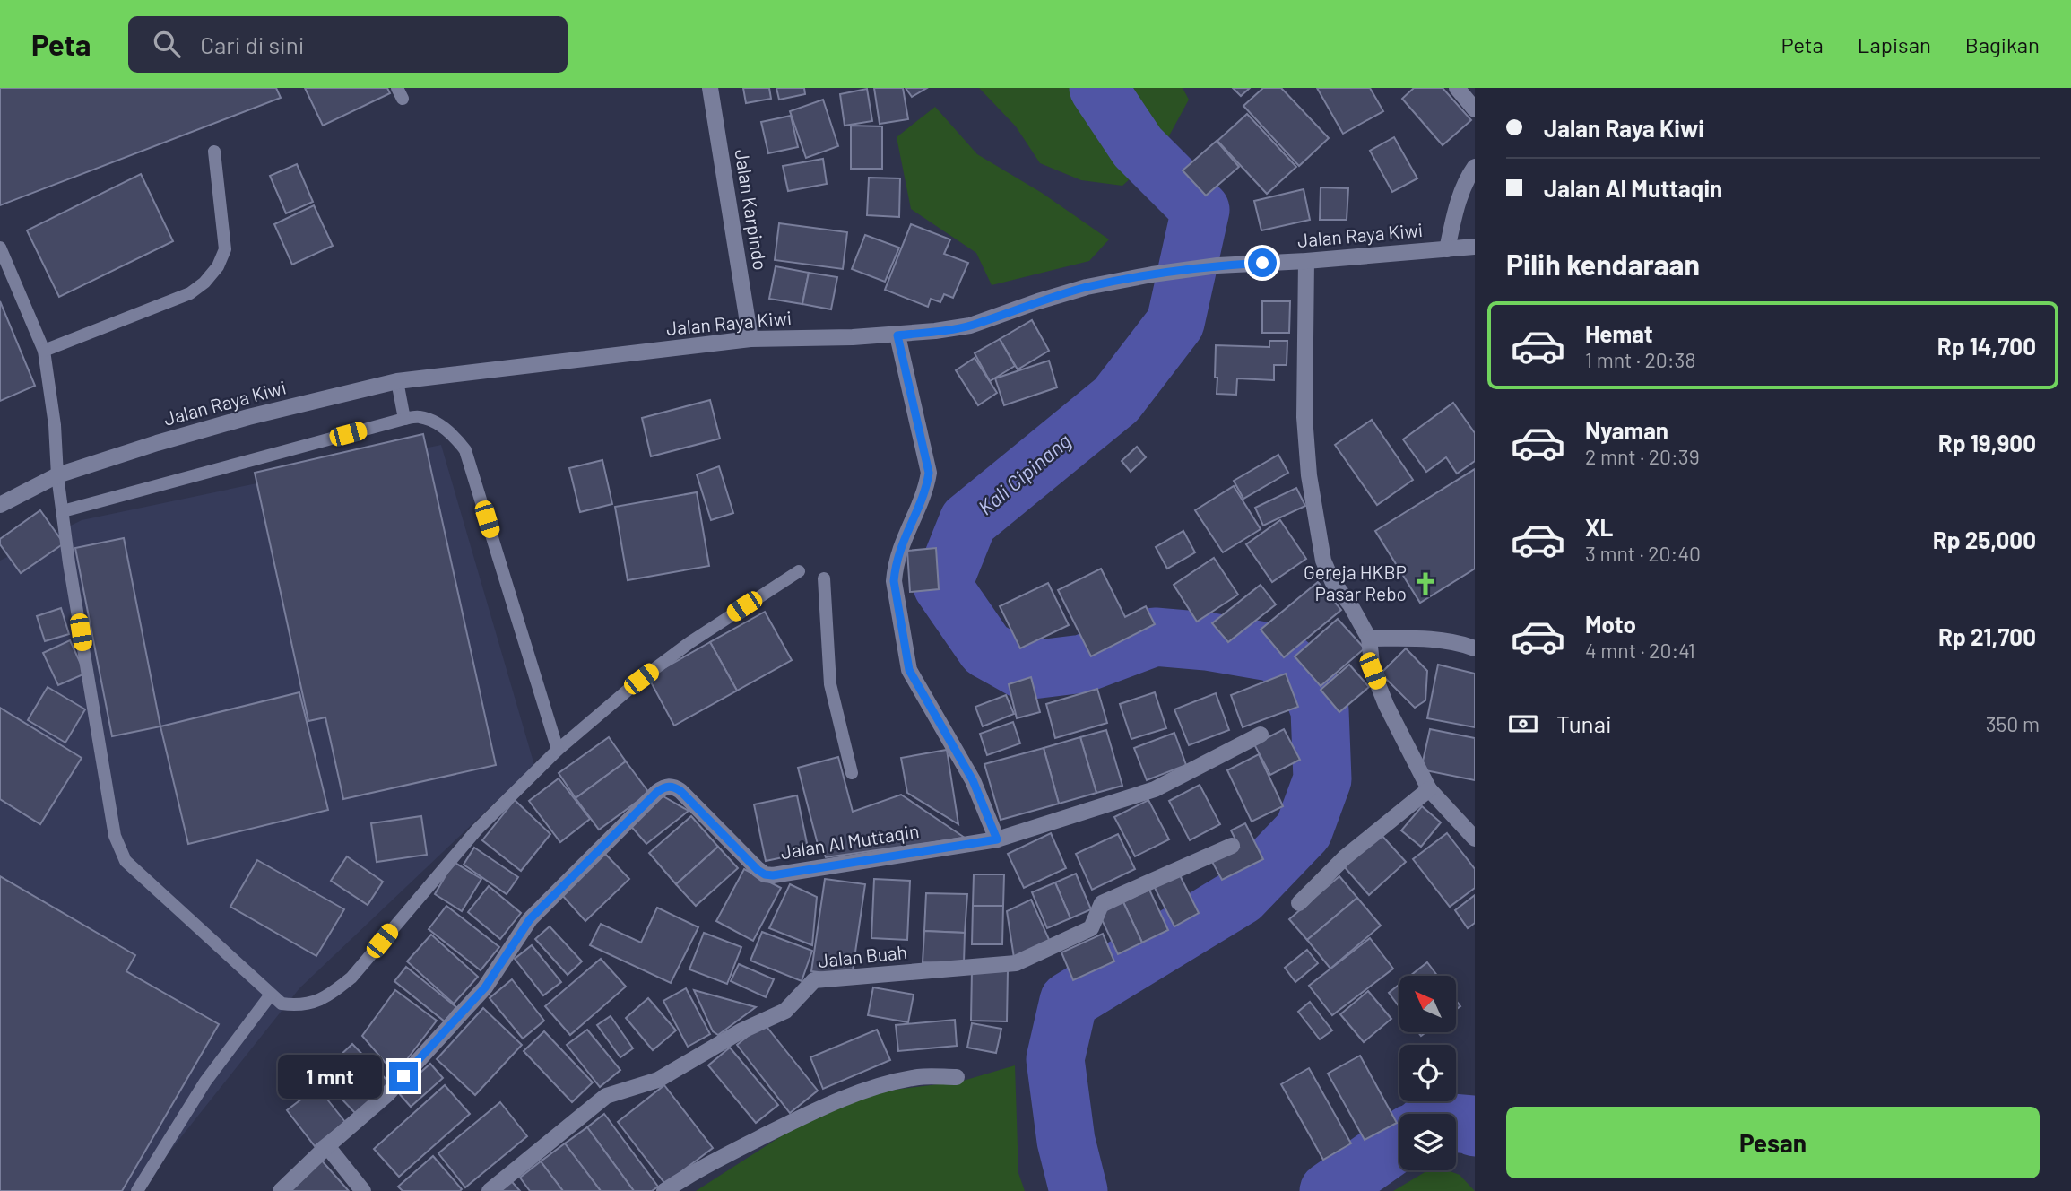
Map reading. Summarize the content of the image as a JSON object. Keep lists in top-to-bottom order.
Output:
{
  "streets": {
    "street": [
      "Jalan Karpindo",
      "Jalan Raya Kiwi",
      "Jalan Al Muttaqin",
      "Jalan Buah"
    ]
  },
  "crossings": [
    ["Jalan Karpindo", "Jalan Raya Kiwi"]
  ],
  "water": ["Kali Cipinang"],
  "places": {
    "church": ["Gereja HKBP Pasar Rebo"]
  },
  "north": "top left",
  "page": {
    "header": "Peta",
    "search": "Cari di sini",
    "nav": ["Peta", "Lapisan", "Bagikan"],
    "banner": ["Jalan Raya Kiwi", "Jalan Al Muttaqin"],
    "heading": "Pilih kendaraan",
    "list": [
      {
        "name": "Hemat",
        "note": "1 mnt · 20:38",
        "value": "Rp 14,700"
      },
      {
        "name": "Nyaman",
        "note": "2 mnt · 20:39",
        "value": "Rp 19,900"
      },
      {
        "name": "XL",
        "note": "3 mnt · 20:40",
        "value": "Rp 25,000"
      },
      {
        "name": "Moto",
        "note": "4 mnt · 20:41",
        "value": "Rp 21,700"
      }
    ],
    "pay": ["Tunai", "350 m"],
    "bubble": "1 mnt",
    "buttons": "Pesan"
  }
}
